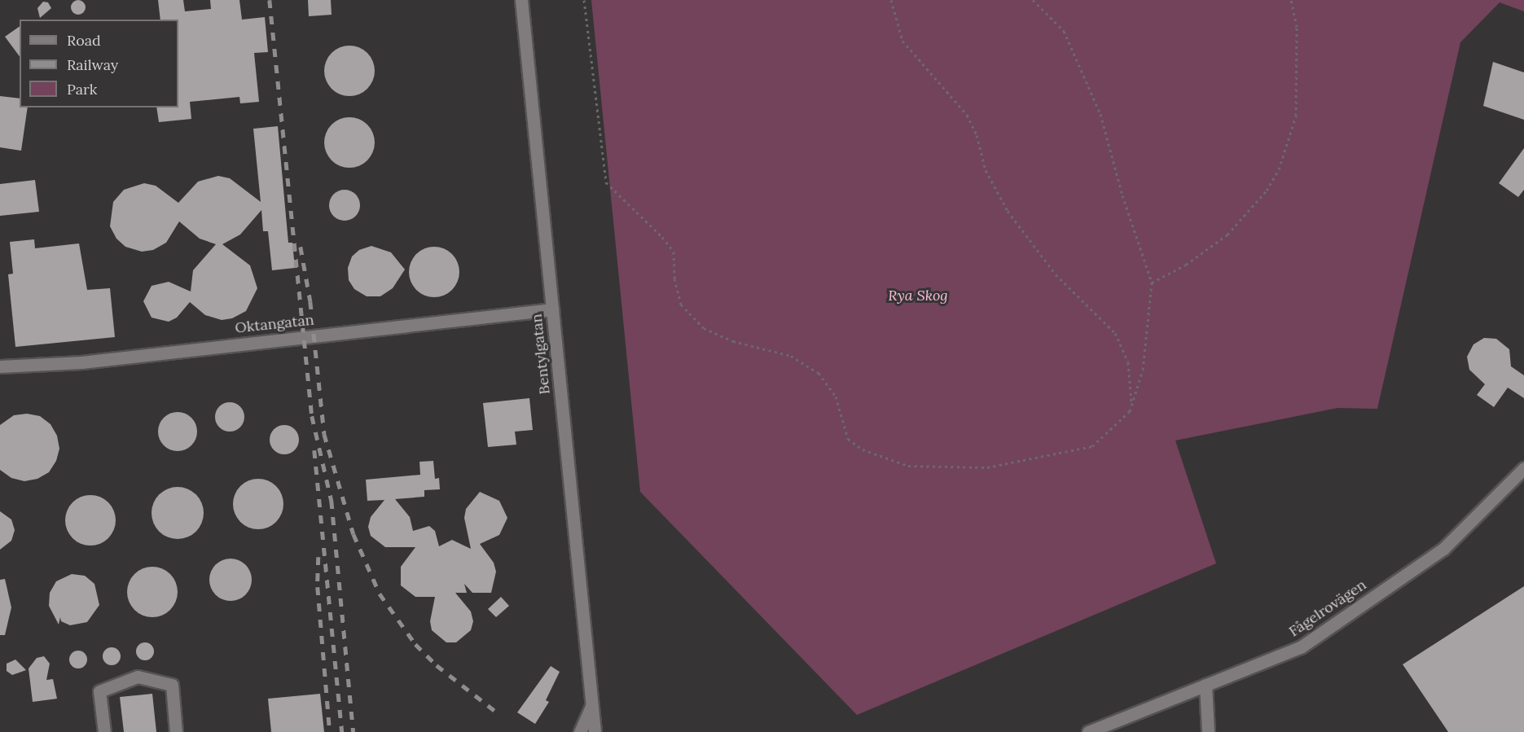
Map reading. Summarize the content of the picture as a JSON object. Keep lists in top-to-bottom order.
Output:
{
  "streets": {
    "lane": ["Oktangatan", "Bentylgatan", "Fågelrovägen"]
  },
  "crossings": [
    ["Oktangatan", "Bentylgatan"]
  ],
  "parks": ["Rya Skog"],
  "legend": ["Road", "Railway", "Park"]
}
